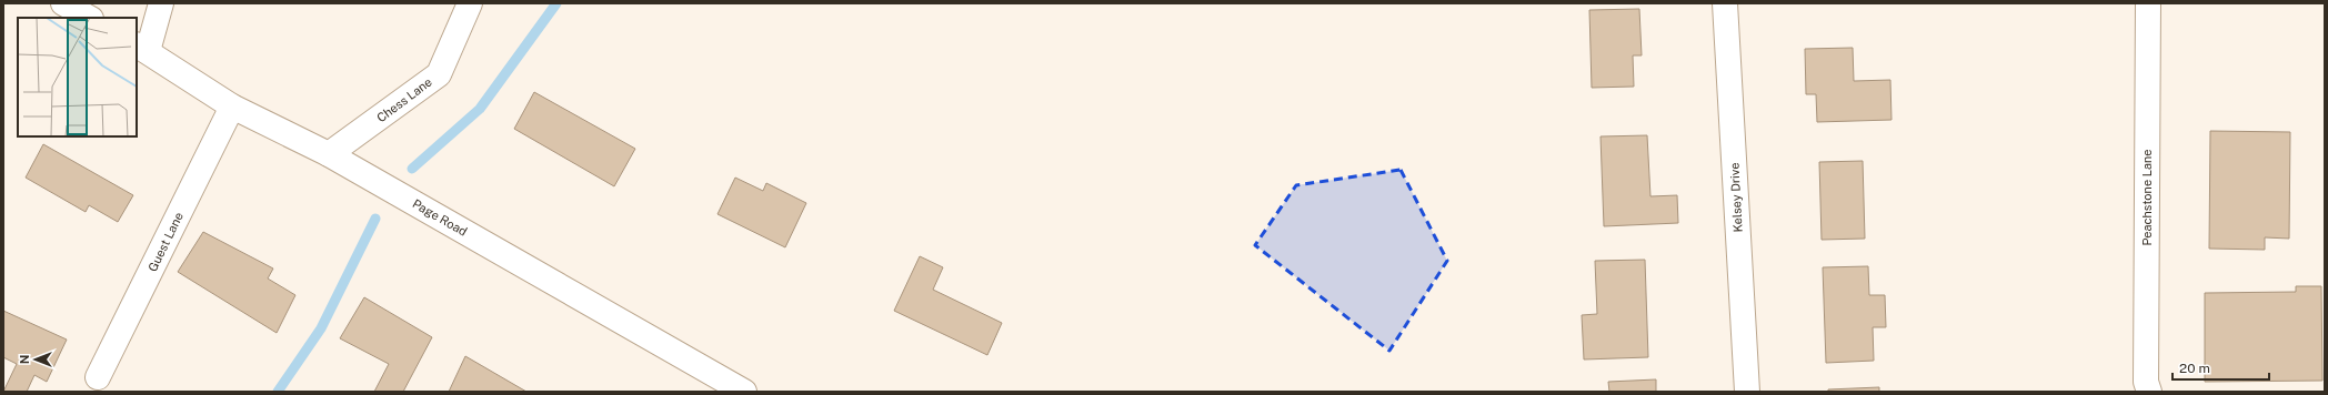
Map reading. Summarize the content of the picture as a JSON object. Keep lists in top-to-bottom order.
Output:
{
  "streets": {
    "street": [
      "Chess Lane",
      "Kelsey Drive",
      "Peachstone Lane",
      "Page Road",
      "Guest Lane"
    ]
  },
  "crossings": [
    ["Chess Lane", "Page Road"],
    ["Page Road", "Guest Lane"]
  ],
  "scale_bar": "20 m",
  "north": "left"
}
